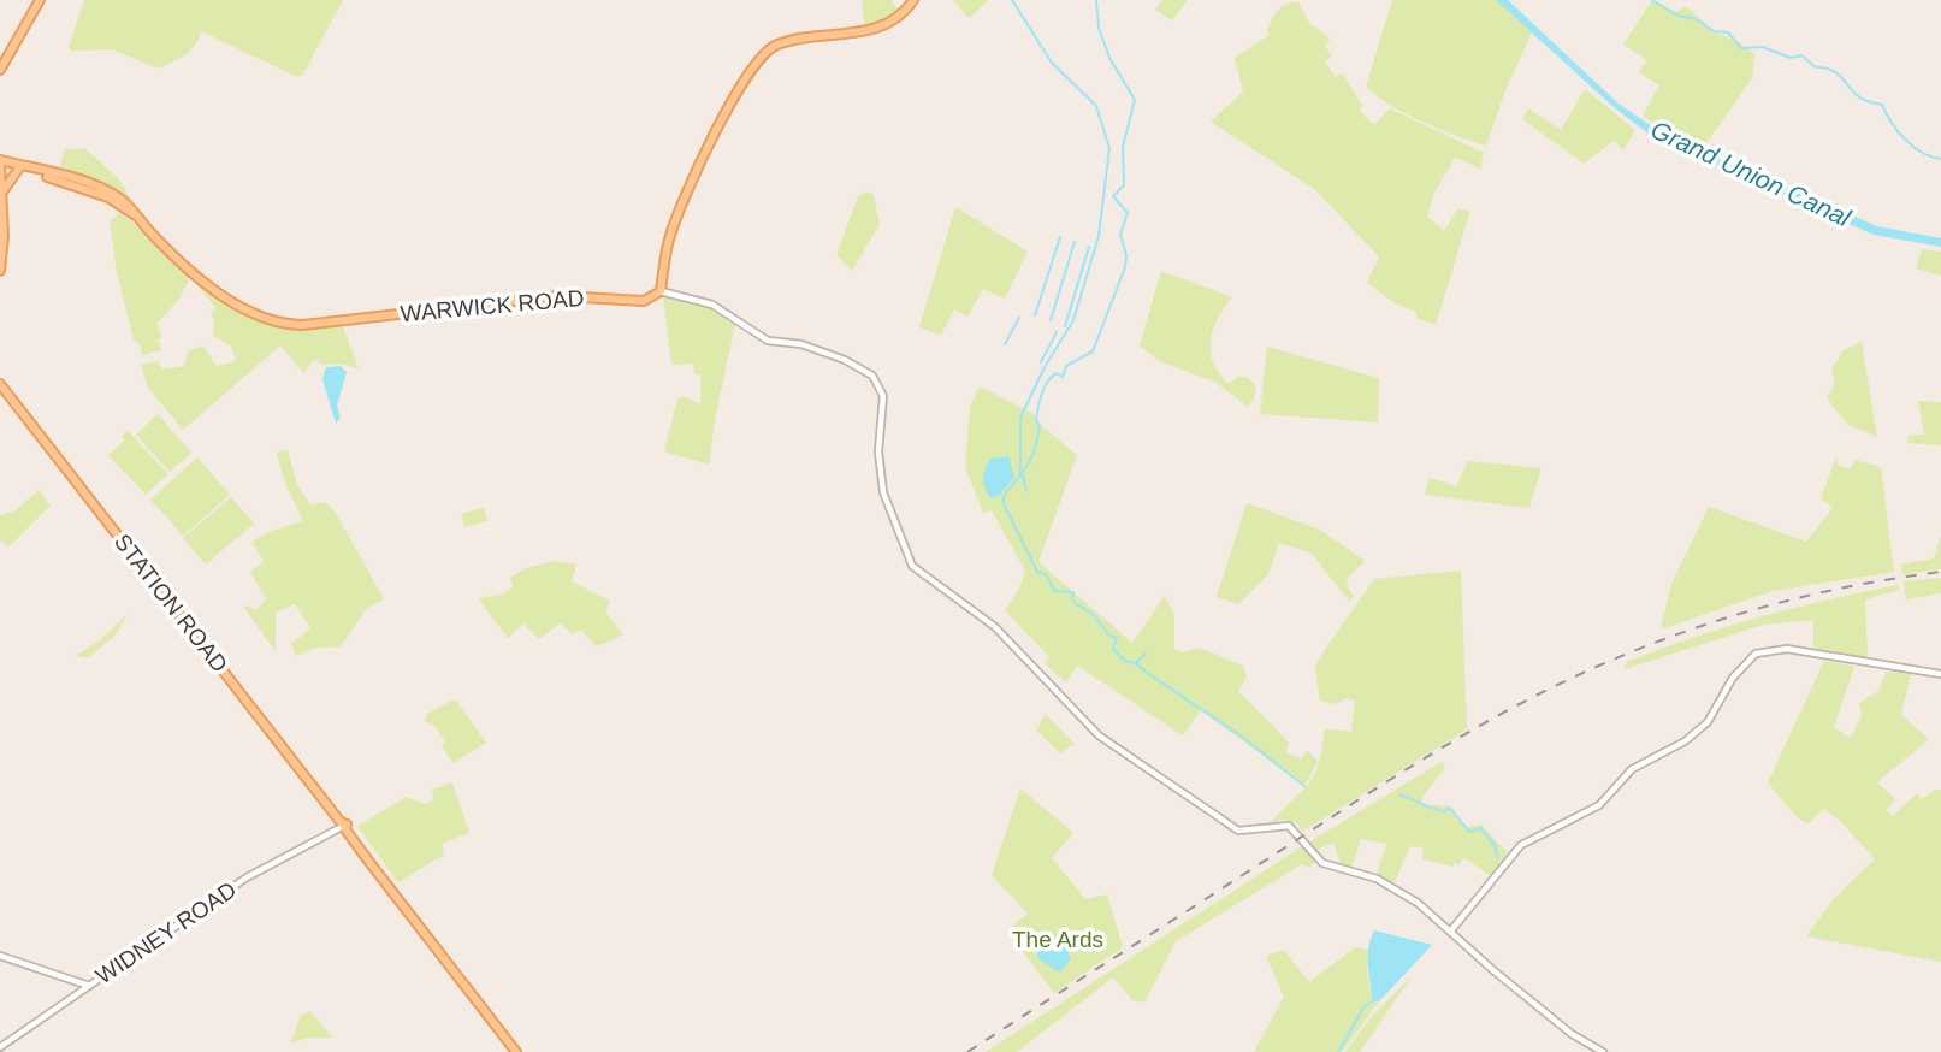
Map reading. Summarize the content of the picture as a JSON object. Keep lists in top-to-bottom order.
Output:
{
  "streets": {
    "main road": ["WARWICK ROAD", "STATION ROAD"],
    "street": ["WIDNEY ROAD"]
  },
  "crossings": [
    ["STATION ROAD", "WIDNEY ROAD"]
  ],
  "water": ["Grand Union Canal"],
  "parks": ["The Ards"]
}
